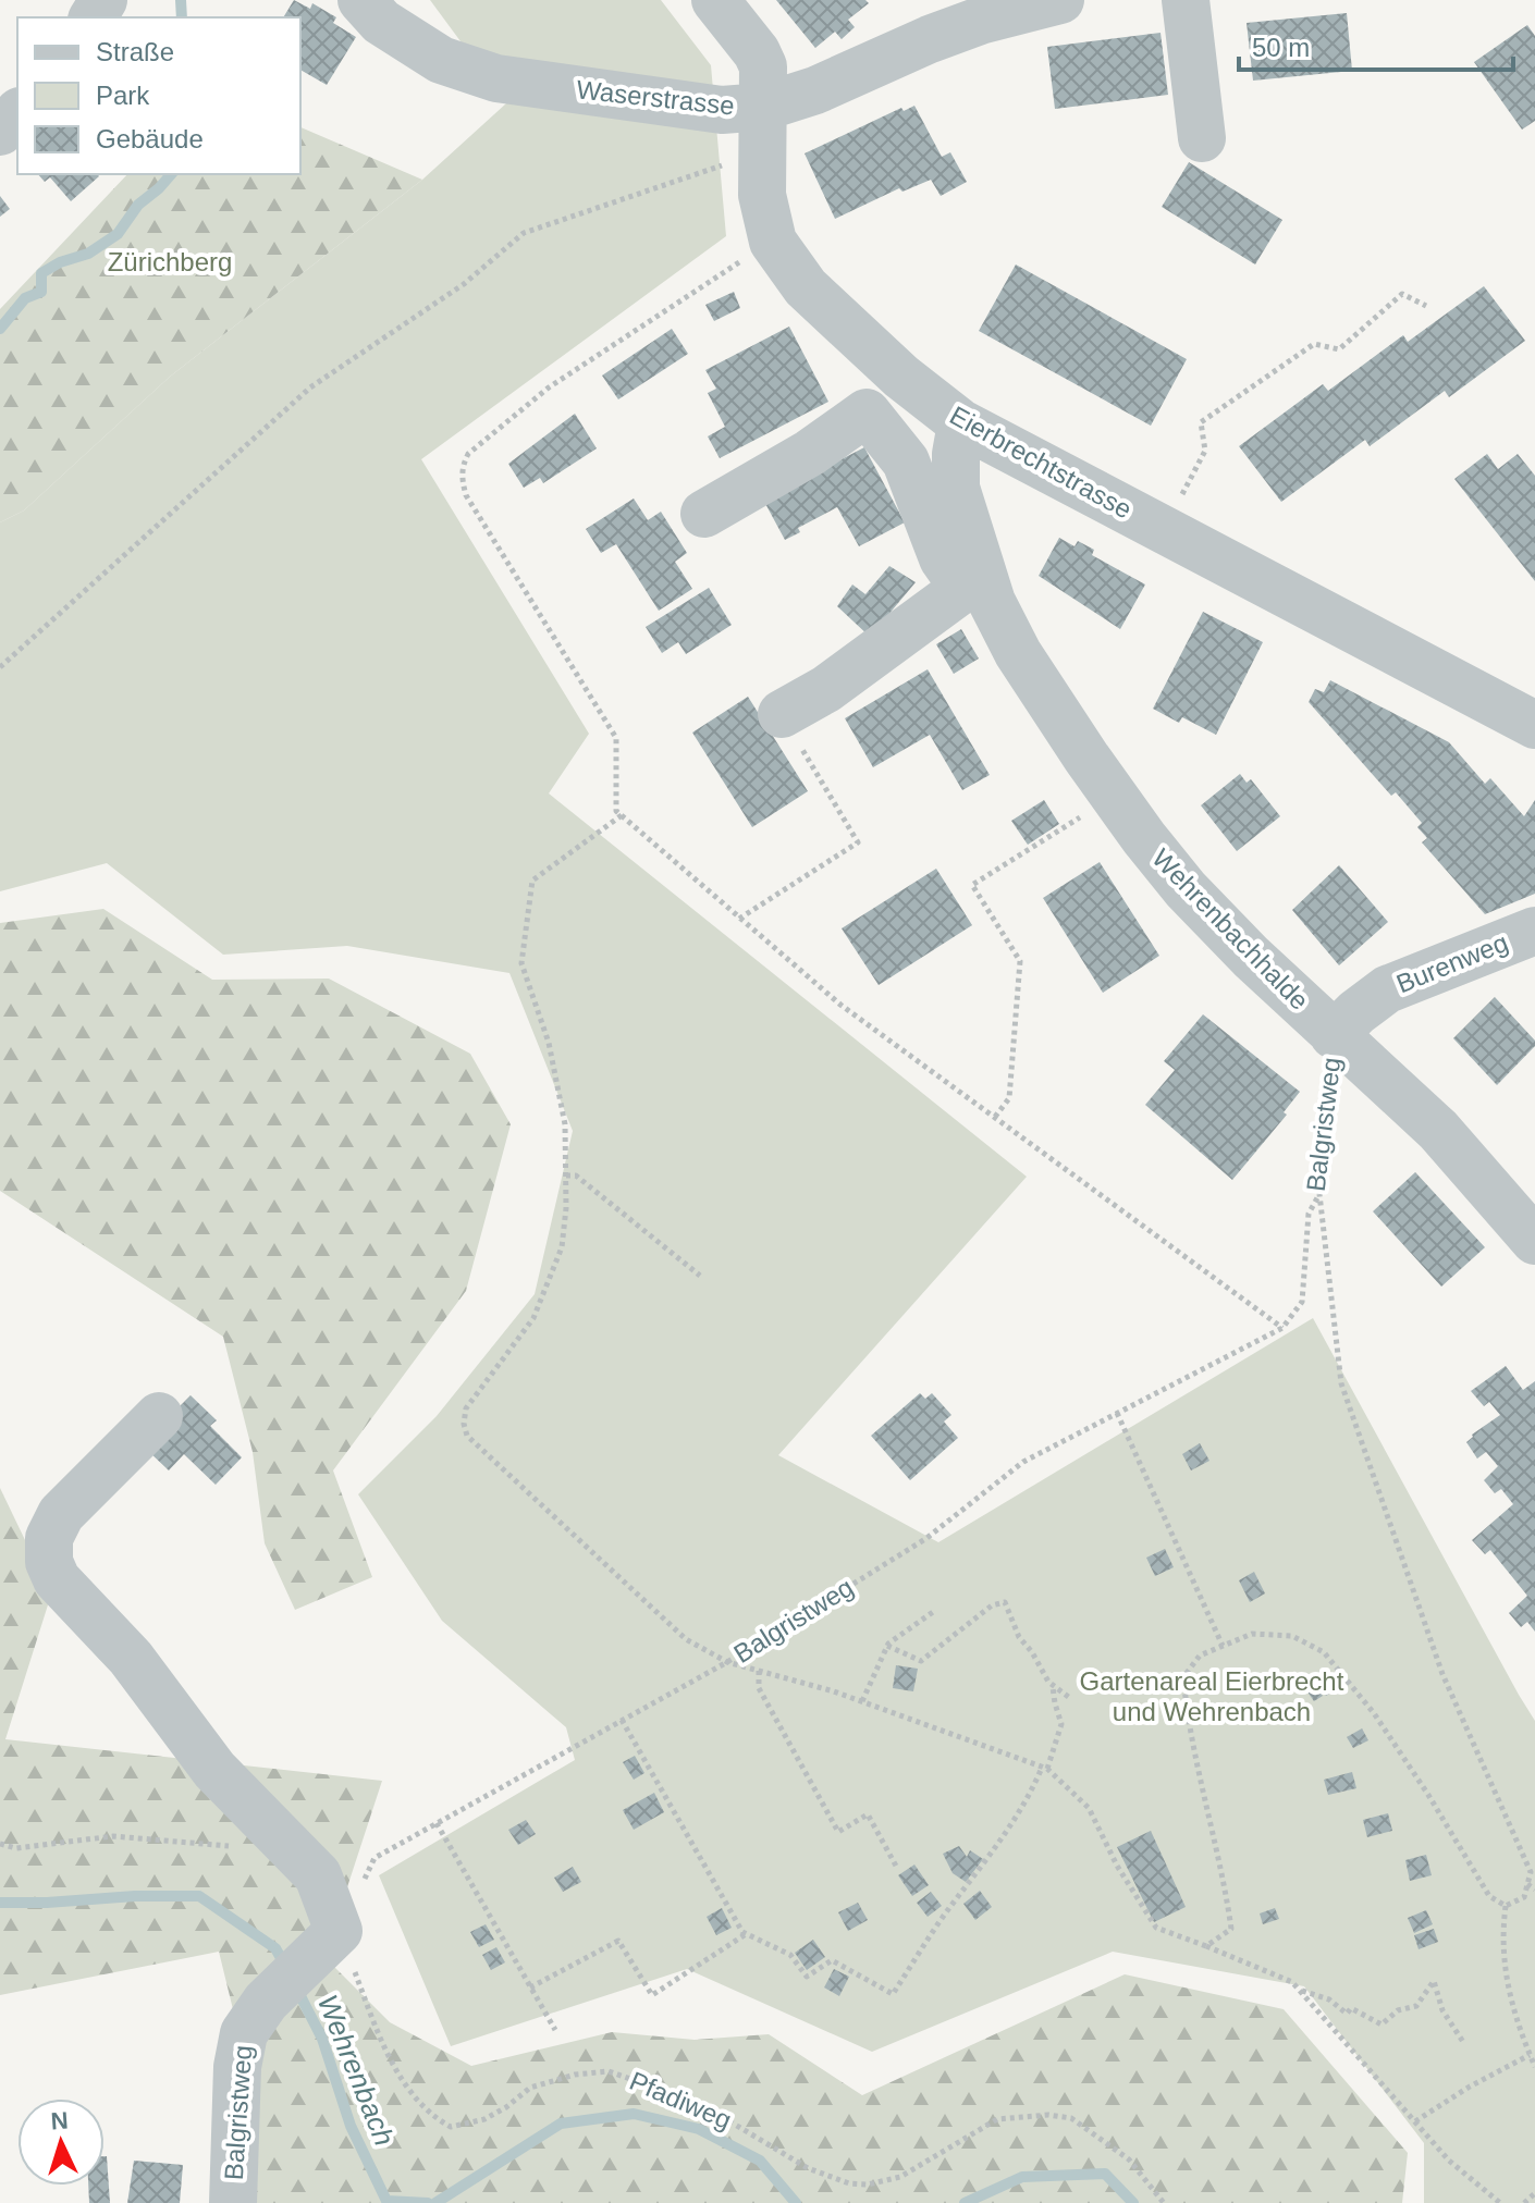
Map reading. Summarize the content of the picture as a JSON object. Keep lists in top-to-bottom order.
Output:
{
  "streets": {
    "street": [
      "Waserstrasse",
      "Eierbrechtstrasse",
      "Wehrenbachhalde",
      "Burenweg",
      "Balgristweg"
    ],
    "path": ["Pfadiweg"]
  },
  "crossings": [
    ["Waserstrasse", "Eierbrechtstrasse"],
    ["Eierbrechtstrasse", "Wehrenbachhalde"],
    ["Wehrenbachhalde", "Burenweg"],
    ["Wehrenbachhalde", "Balgristweg"],
    ["Burenweg", "Balgristweg"],
    ["Balgristweg", "Pfadiweg"]
  ],
  "water": ["Wehrenbach"],
  "parks": ["Zürichberg", "Gartenareal Eierbrecht und Wehrenbach"],
  "legend": ["Straße", "Park", "Gebäude"],
  "scale_bar": "50 m",
  "north": "top"
}
